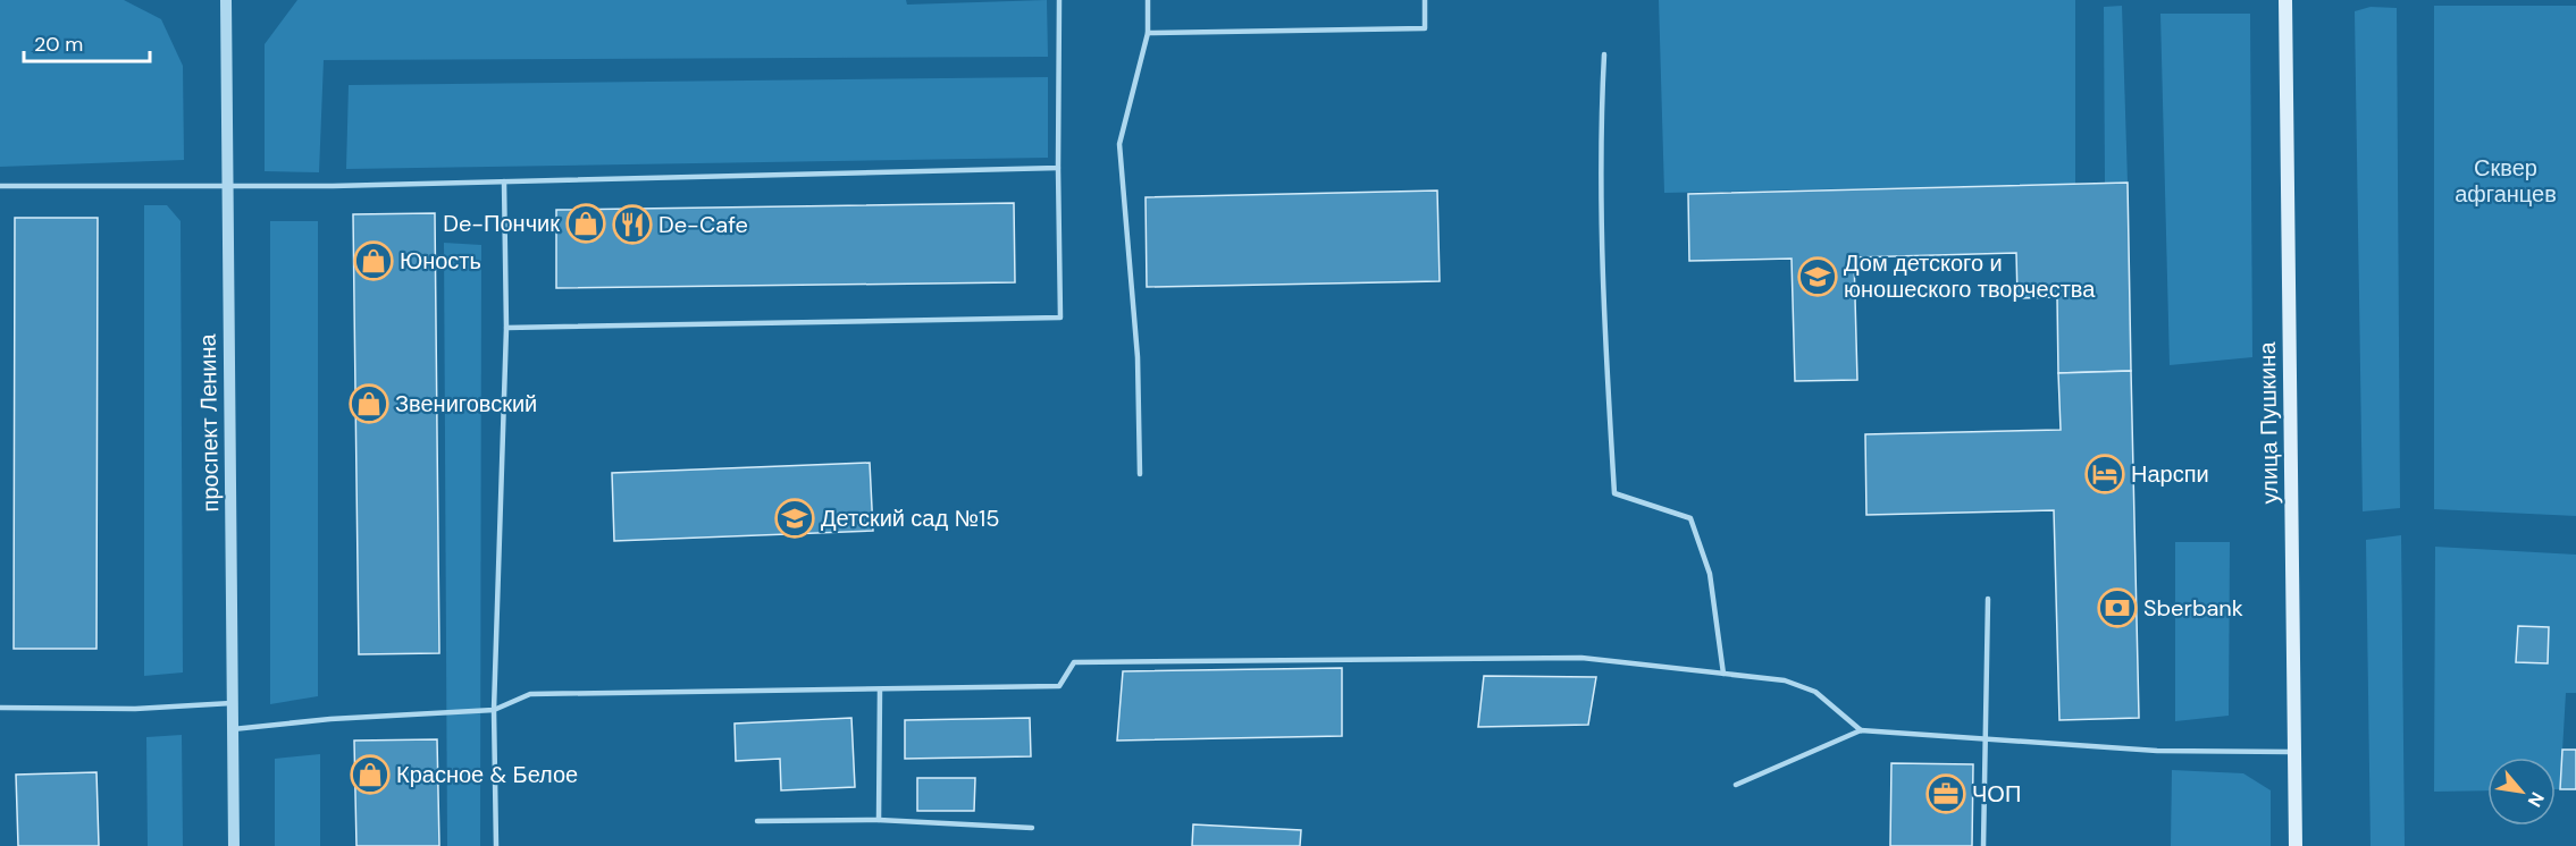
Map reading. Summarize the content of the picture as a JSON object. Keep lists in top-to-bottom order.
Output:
{
  "streets": {
    "main road": ["улица Пушкина"],
    "street": ["проспект Ленина"]
  },
  "parks": ["Сквер афганцев"],
  "places": {
    "shop": [
      "De-Пончик",
      "Юность",
      "Звениговский",
      "Красное & Белое"
    ],
    "restaurant": ["De-Cafe"],
    "school or university": ["Дом детского и юношеского творчества", "Детский сад №15"],
    "hotel": ["Нарспи"],
    "bank": ["Sberbank"],
    "office": ["ЧОП"]
  },
  "scale_bar": "20 m",
  "north": "bottom right"
}
